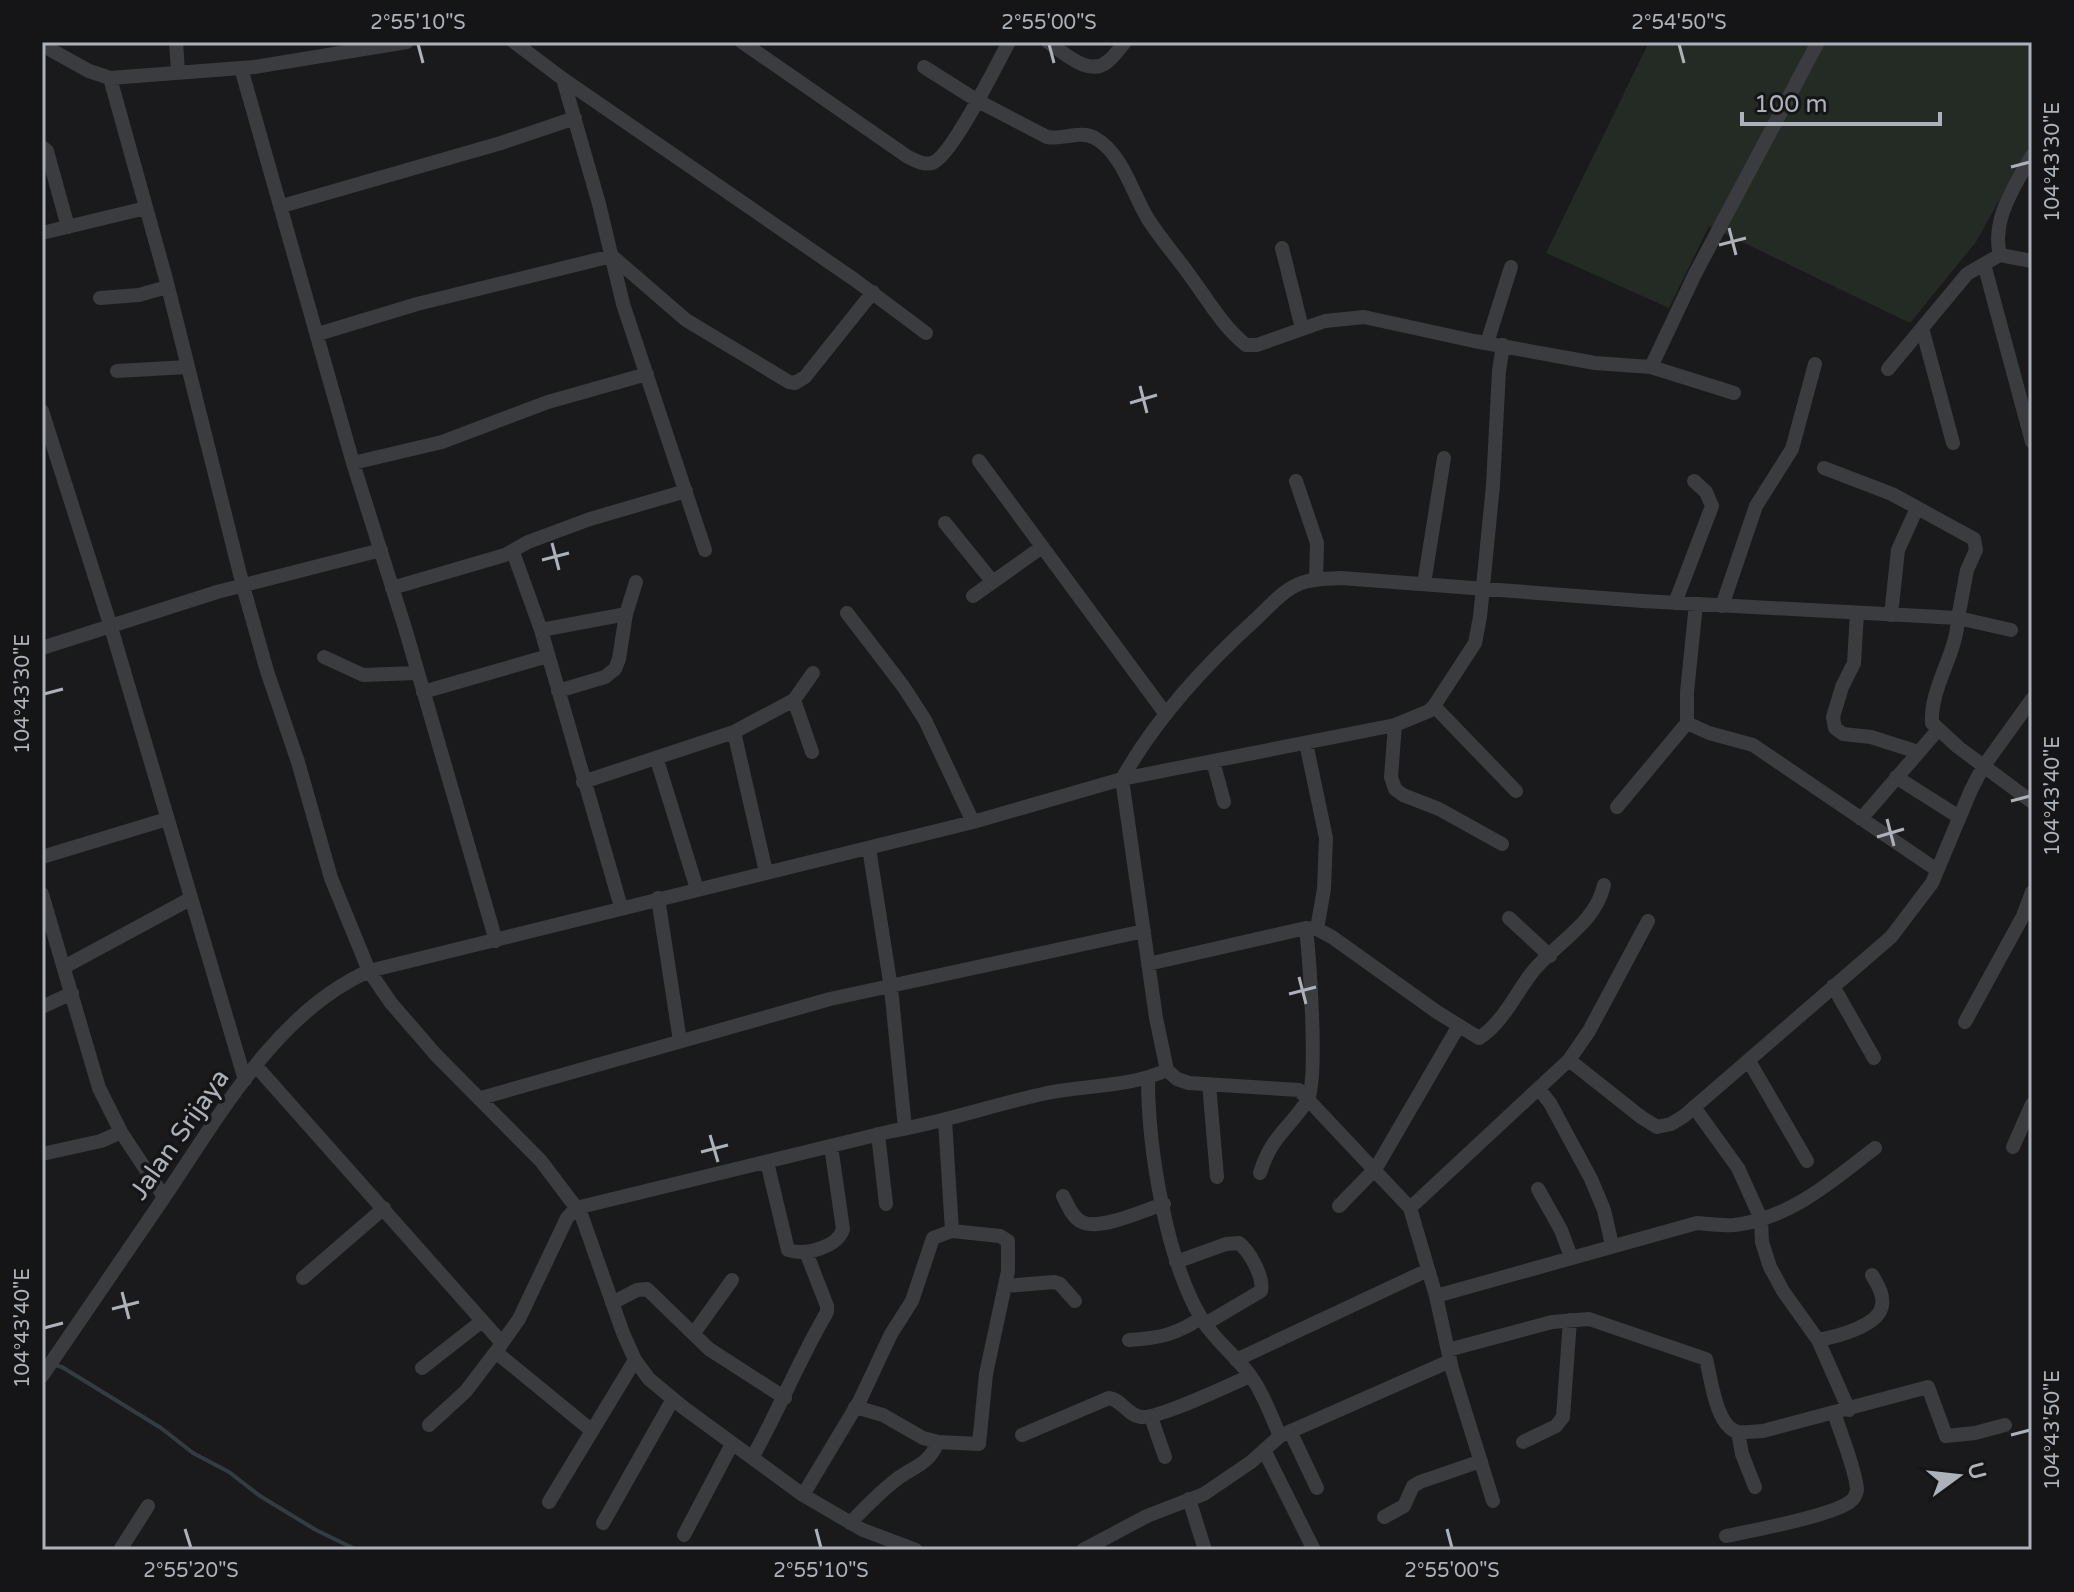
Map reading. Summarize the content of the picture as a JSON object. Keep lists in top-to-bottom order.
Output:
{
  "streets": {
    "street": ["Jalan Srijaya"]
  },
  "scale_bar": "100 m",
  "north": "right",
  "coordinates": [
    "2°55'10\"S",
    "2°55'00\"S",
    "2°54'50\"S",
    "104°43'30\"E",
    "104°43'40\"E",
    "104°43'50\"E",
    "2°55'20\"S"
  ]
}
